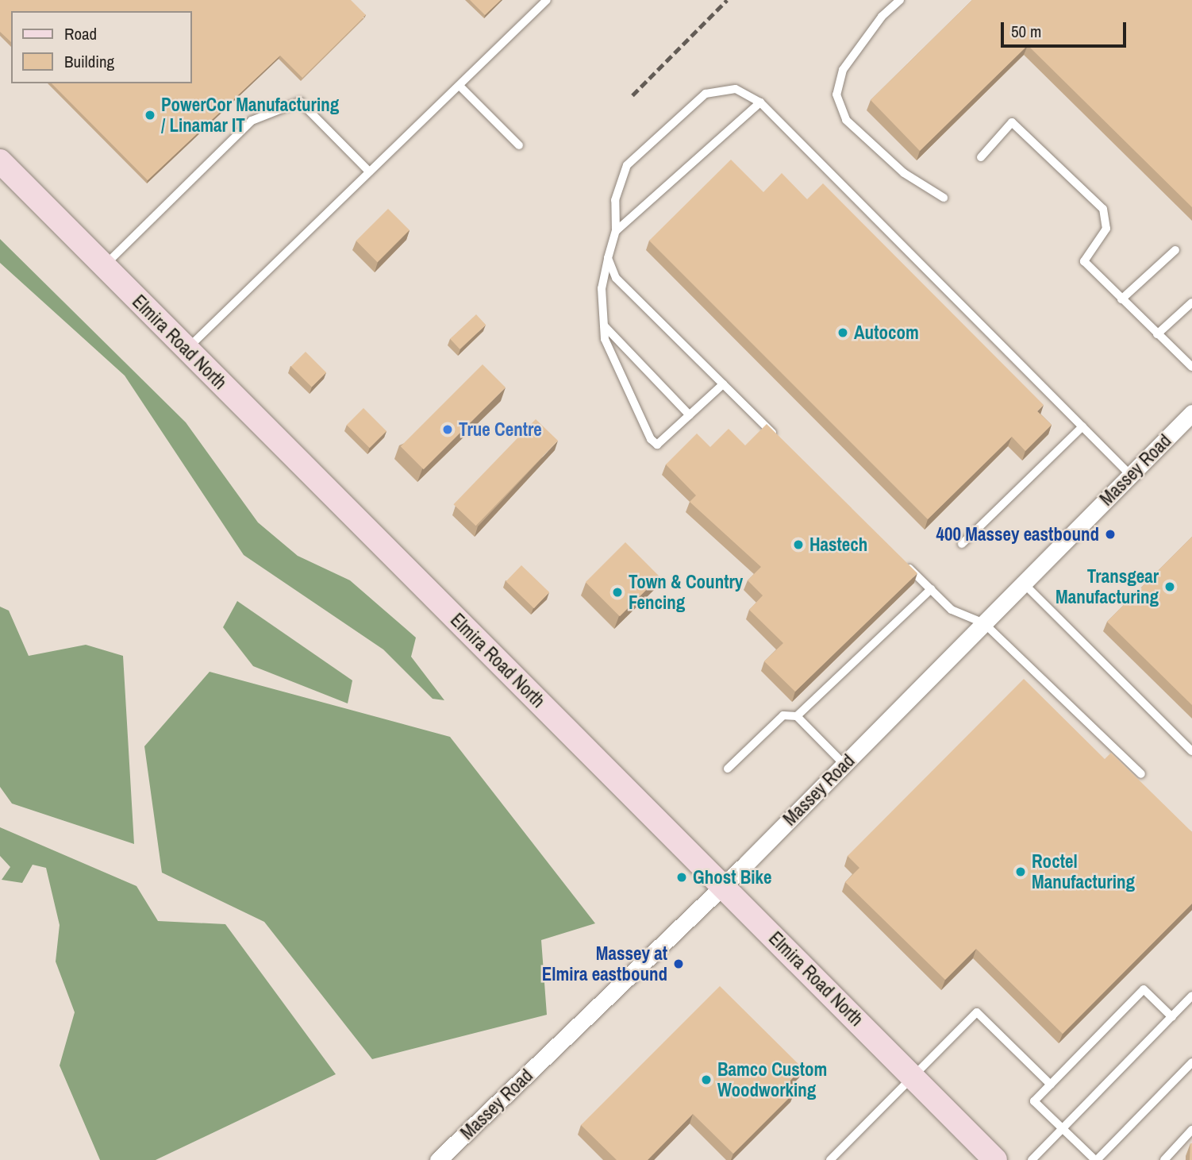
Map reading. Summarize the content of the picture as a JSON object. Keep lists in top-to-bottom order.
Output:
{
  "streets": {
    "main road": ["Elmira Road North"],
    "street": ["Massey Road"]
  },
  "crossings": [
    ["Elmira Road North", "Massey Road"]
  ],
  "places": [
    "PowerCor Manufacturing / Linamar IT",
    "Autocom",
    "True Centre",
    "400 Massey eastbound",
    "Hastech",
    "Transgear Manufacturing",
    "Town & Country Fencing",
    "Roctel Manufacturing",
    "Ghost Bike",
    "Massey at Elmira eastbound",
    "Bamco Custom Woodworking"
  ],
  "legend": ["Road", "Building"],
  "scale_bar": "50 m"
}
